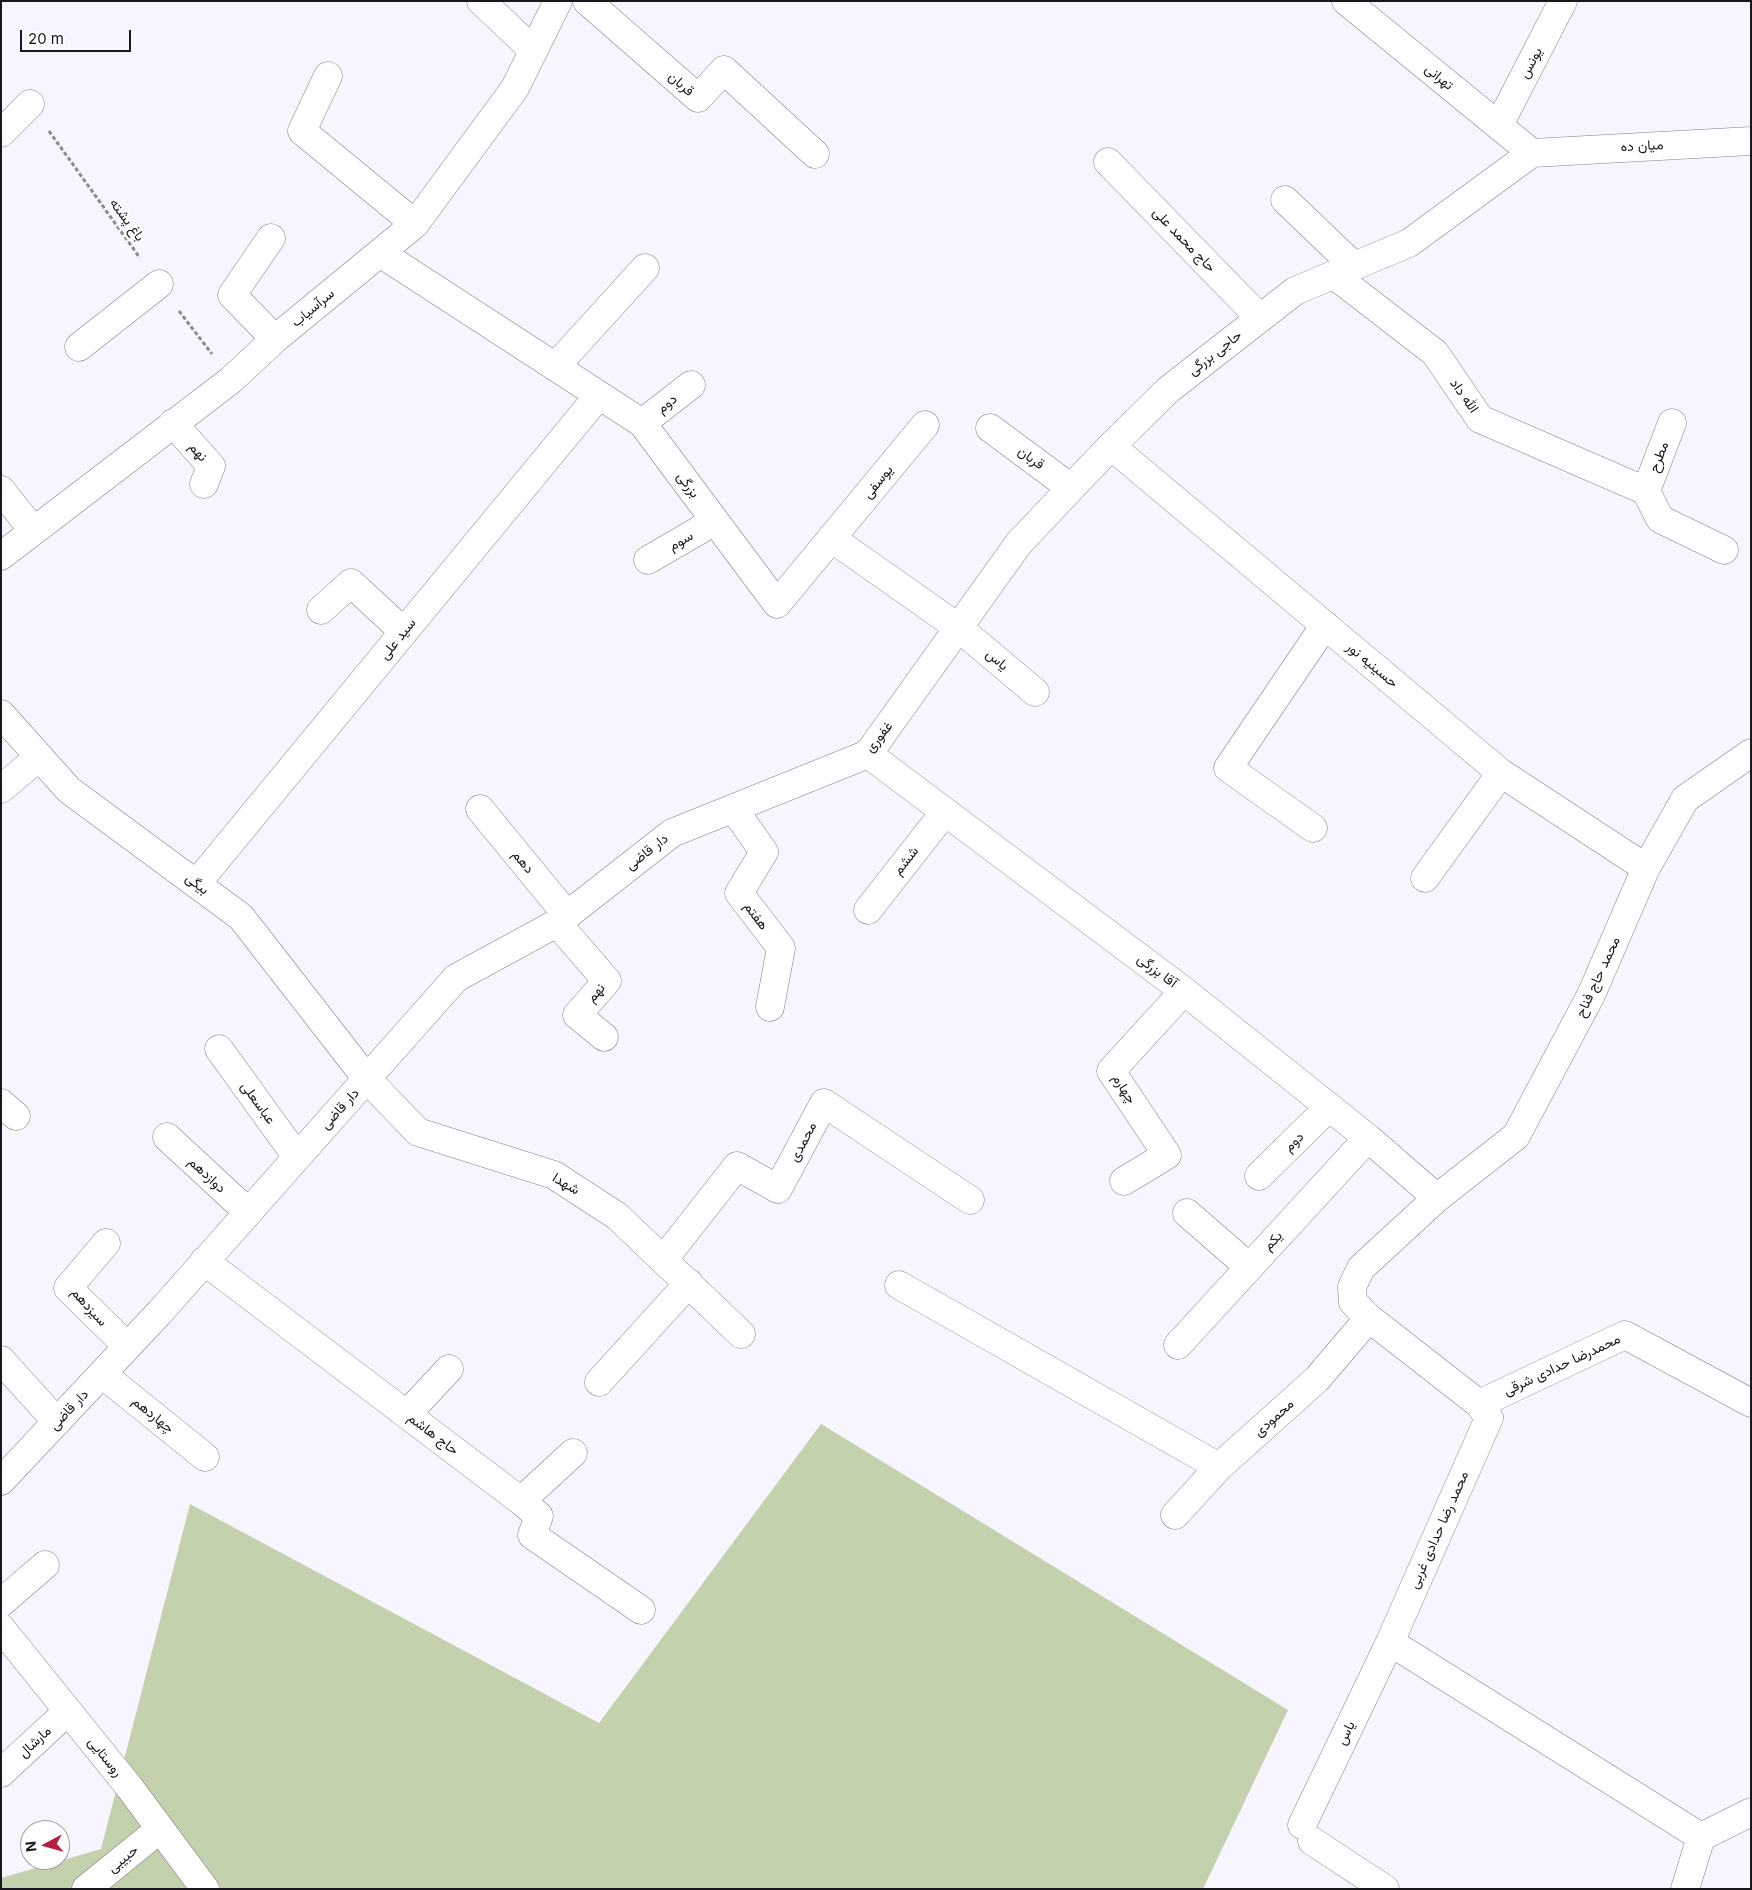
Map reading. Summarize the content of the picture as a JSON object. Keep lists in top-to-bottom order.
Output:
{
  "streets": {
    "street": [
      "یونس",
      "تهرانی",
      "قربان",
      "میان ده",
      "حاج محمد علی",
      "سرآسیاب",
      "حاجی بزرگی",
      "الله داد",
      "دوم",
      "نهم",
      "مطرح",
      "یوسفی",
      "بزرگی",
      "سوم",
      "سید علی",
      "یاس",
      "حسینیه نور",
      "غفوری",
      "دار قاضی",
      "ششم",
      "دهم",
      "بیگی",
      "هفتم",
      "آقا بزرگی",
      "محمد حاج فناح",
      "چهارم",
      "عباسعلی",
      "محمدی",
      "دوازدهم",
      "شهدا",
      "یکم",
      "سیزدهم",
      "محمدرضا حدادی شرقی",
      "چهاردهم",
      "محمودی",
      "حاج هاشم",
      "محمد رضا حدادی غربی",
      "مارشال",
      "روستایی",
      "حبیبی"
    ],
    "path": ["باغ پشته"]
  },
  "crossings": [
    ["یونس", "تهرانی"],
    ["تهرانی", "میان ده"],
    ["تهرانی", "حاجی بزرگی"],
    ["قربان", "حاجی بزرگی"],
    ["میان ده", "حاجی بزرگی"],
    ["باغ پشته", "سرآسیاب"],
    ["حاج محمد علی", "حاجی بزرگی"],
    ["سرآسیاب", "نهم"],
    ["سرآسیاب", "بزرگی"],
    ["حاجی بزرگی", "الله داد"],
    ["حاجی بزرگی", "یاس"],
    ["حاجی بزرگی", "حسینیه نور"],
    ["حاجی بزرگی", "غفوری"],
    ["الله داد", "مطرح"],
    ["دوم", "بزرگی"],
    ["دوم", "آقا بزرگی"],
    ["نهم", "دار قاضی"],
    ["نهم", "دهم"],
    ["یوسفی", "بزرگی"],
    ["بزرگی", "سوم"],
    ["بزرگی", "سید علی"],
    ["سید علی", "بیگی"],
    ["یاس", "غفوری"],
    ["یاس", "محمد رضا حدادی غربی"],
    ["حسینیه نور", "محمد حاج فناح"],
    ["غفوری", "دار قاضی"],
    ["غفوری", "هفتم"],
    ["غفوری", "آقا بزرگی"],
    ["دار قاضی", "دهم"],
    ["دار قاضی", "بیگی"],
    ["دار قاضی", "هفتم"],
    ["دار قاضی", "عباسعلی"],
    ["دار قاضی", "دوازدهم"],
    ["دار قاضی", "شهدا"],
    ["دار قاضی", "سیزدهم"],
    ["دار قاضی", "چهاردهم"],
    ["دار قاضی", "حاج هاشم"],
    ["ششم", "آقا بزرگی"],
    ["بیگی", "شهدا"],
    ["آقا بزرگی", "محمد حاج فناح"],
    ["آقا بزرگی", "چهارم"],
    ["آقا بزرگی", "یکم"],
    ["محمد حاج فناح", "محمدرضا حدادی شرقی"],
    ["محمد حاج فناح", "محمودی"],
    ["محمد حاج فناح", "محمد رضا حدادی غربی"],
    ["محمدی", "شهدا"],
    ["محمدرضا حدادی شرقی", "محمد رضا حدادی غربی"],
    ["مارشال", "روستایی"],
    ["روستایی", "حبیبی"]
  ],
  "scale_bar": "20 m",
  "north": "left"
}
